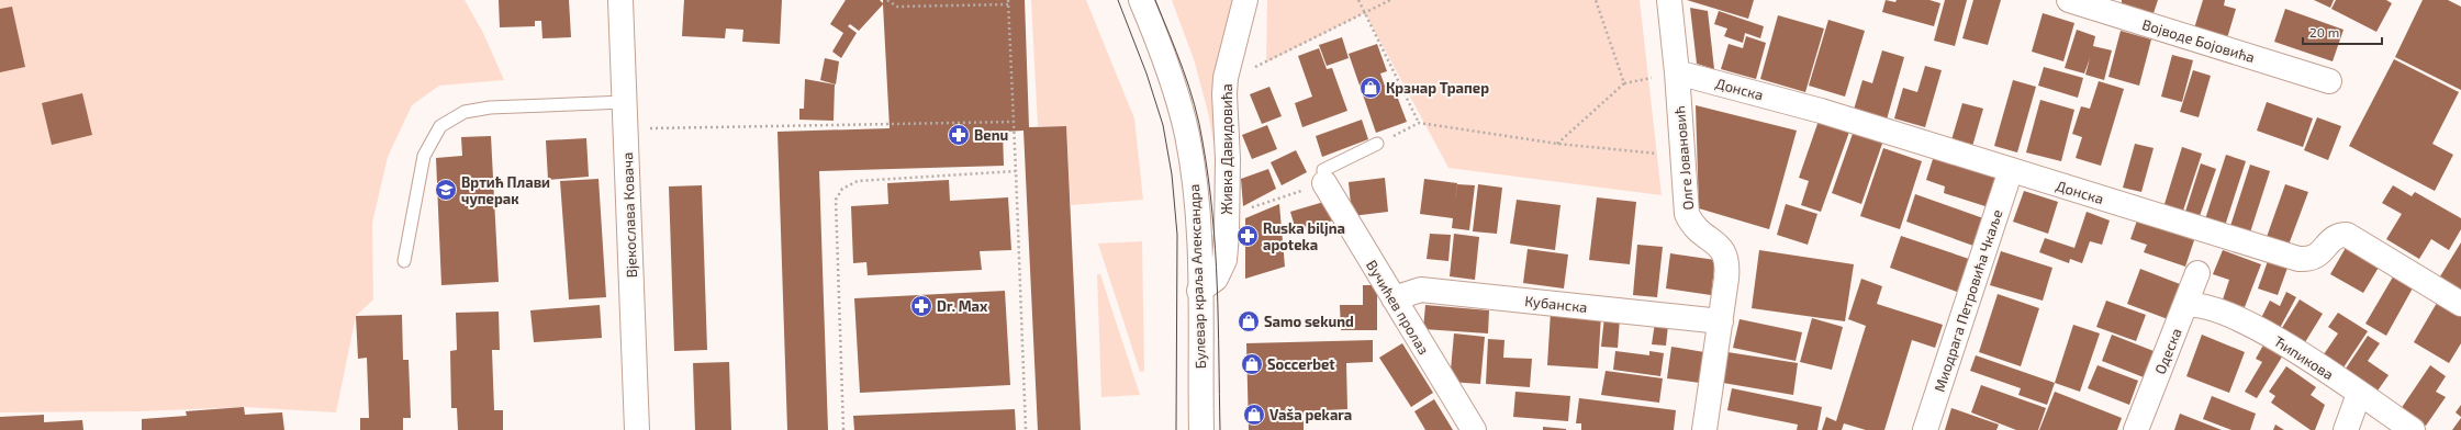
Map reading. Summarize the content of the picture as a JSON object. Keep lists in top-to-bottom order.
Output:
{
  "streets": {
    "street": [
      "Војводе Бојовића",
      "Донска",
      "Живка Давидовића",
      "Олге Јовановић",
      "Вјекослава Ковача",
      "Булевар краља Александра",
      "Миодрага Петровића Чкаље",
      "Кубанска",
      "Вучићев пролаз",
      "Одеска",
      "Ћипикова"
    ]
  },
  "crossings": [
    ["Донска", "Олге Јовановић"],
    ["Донска", "Миодрага Петровића Чкаље"],
    ["Живка Давидовића", "Булевар краља Александра"],
    ["Олге Јовановић", "Кубанска"],
    ["Кубанска", "Вучићев пролаз"],
    ["Одеска", "Ћипикова"]
  ],
  "places": {
    "shop": [
      "Крзнар Трапер",
      "Samo sekund",
      "Soccerbet",
      "Vaša pekara"
    ],
    "pharmacy": ["Benu", "Ruska biljna apoteka", "Dr. Max"],
    "school or university": ["Вртић Плави чуперак"]
  },
  "scale_bar": "20 m"
}
